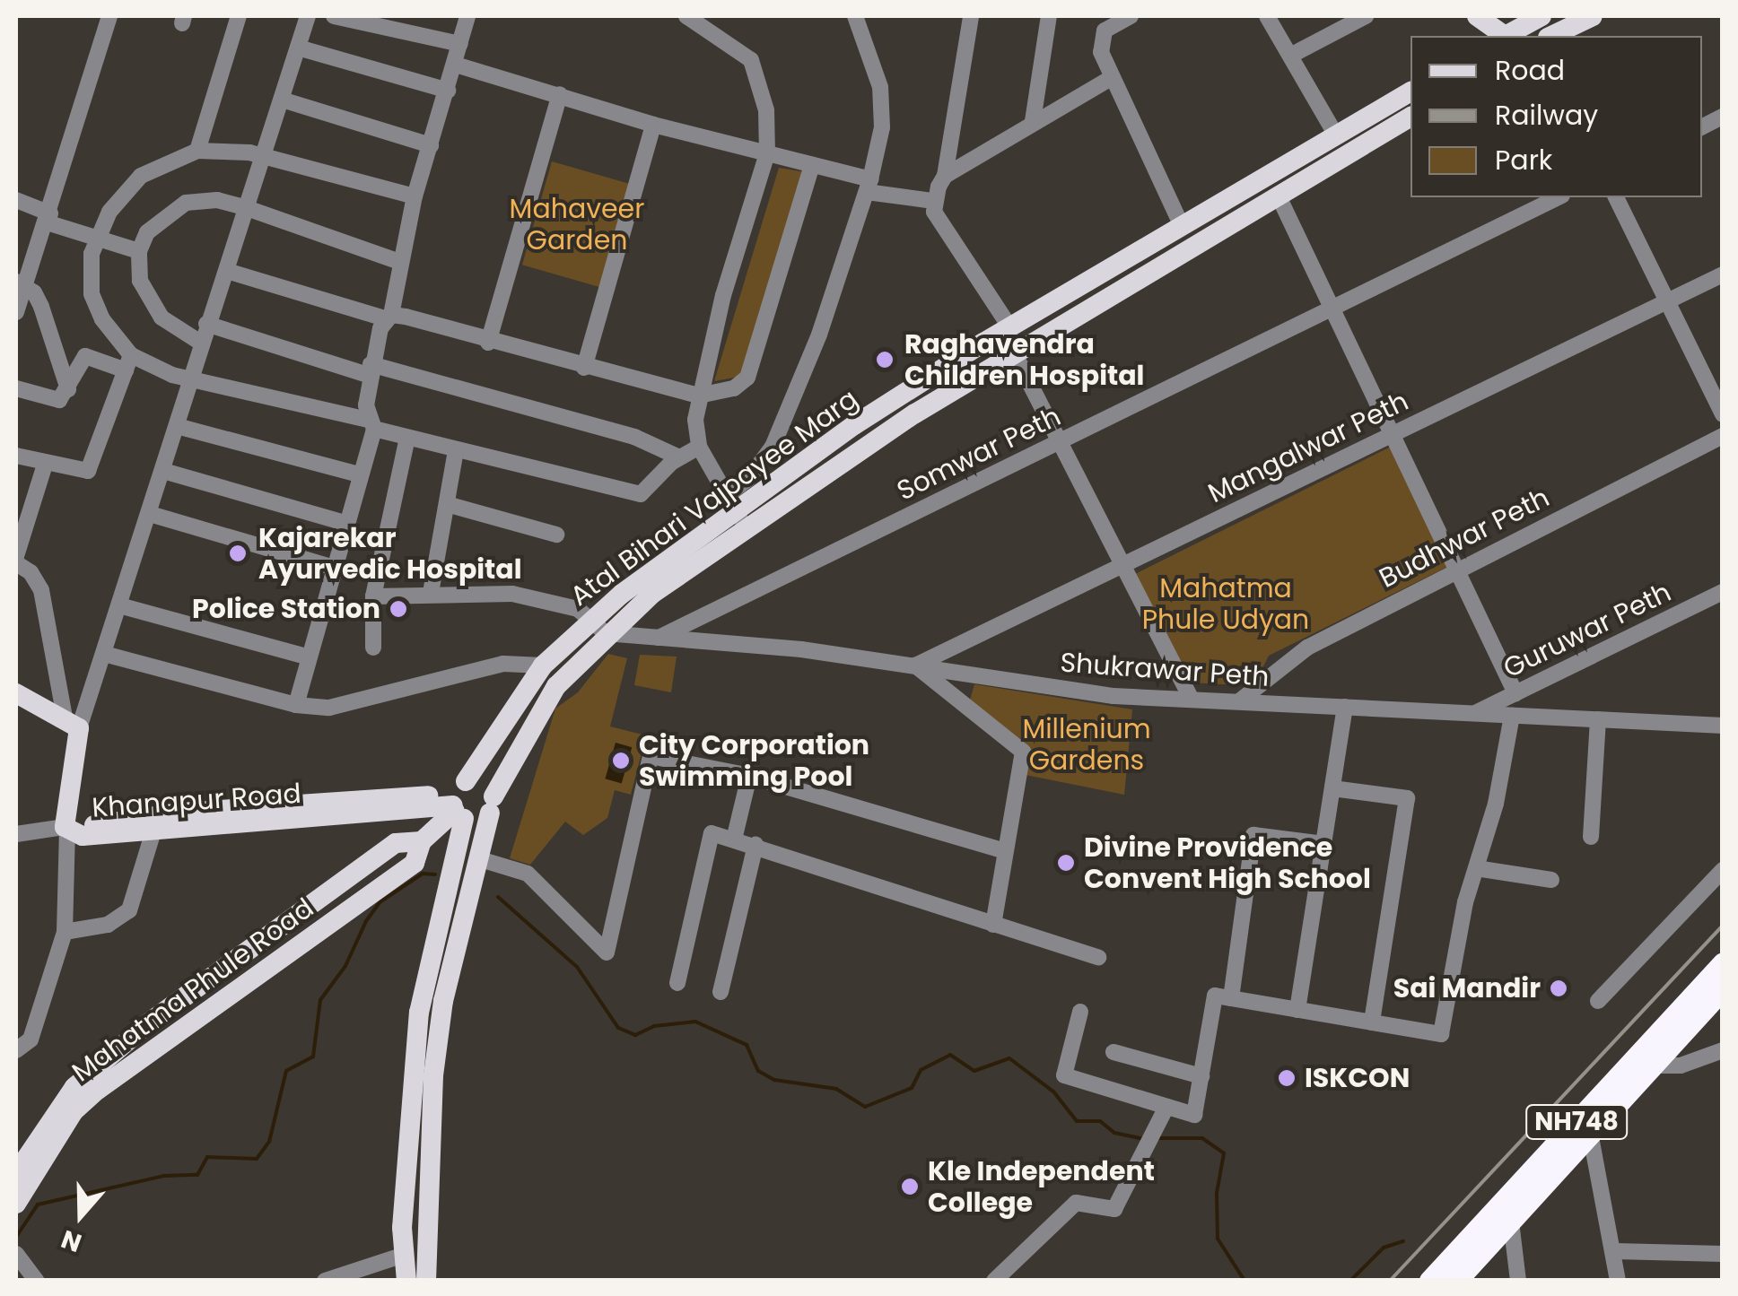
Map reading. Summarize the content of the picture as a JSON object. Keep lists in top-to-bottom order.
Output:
{
  "streets": {
    "highway": ["NH748"],
    "main road": ["Atal Bihari Vajpayee Marg", "Khanapur Road", "Mahatma Phule Road"],
    "street": [
      "Mangalwar Peth",
      "Somwar Peth",
      "Budhwar Peth",
      "Guruwar Peth",
      "Shukrawar Peth"
    ]
  },
  "crossings": [
    ["Mangalwar Peth", "Shukrawar Peth"],
    ["Somwar Peth", "Shukrawar Peth"],
    ["Atal Bihari Vajpayee Marg", "Shukrawar Peth"],
    ["Atal Bihari Vajpayee Marg", "Khanapur Road"],
    ["Atal Bihari Vajpayee Marg", "Mahatma Phule Road"],
    ["Budhwar Peth", "Shukrawar Peth"],
    ["Guruwar Peth", "Shukrawar Peth"],
    ["Khanapur Road", "Mahatma Phule Road"]
  ],
  "parks": ["Mahaveer Garden", "Mahatma Phule Udyan", "Millenium Gardens"],
  "places": [
    "Raghavendra Children Hospital",
    "Kajarekar Ayurvedic Hospital",
    "Police Station",
    "City Corporation Swimming Pool",
    "Divine Providence Convent High School",
    "Sai Mandir",
    "ISKCON",
    "Kle Independent College"
  ],
  "legend": ["Road", "Railway", "Park"],
  "north": "bottom"
}
